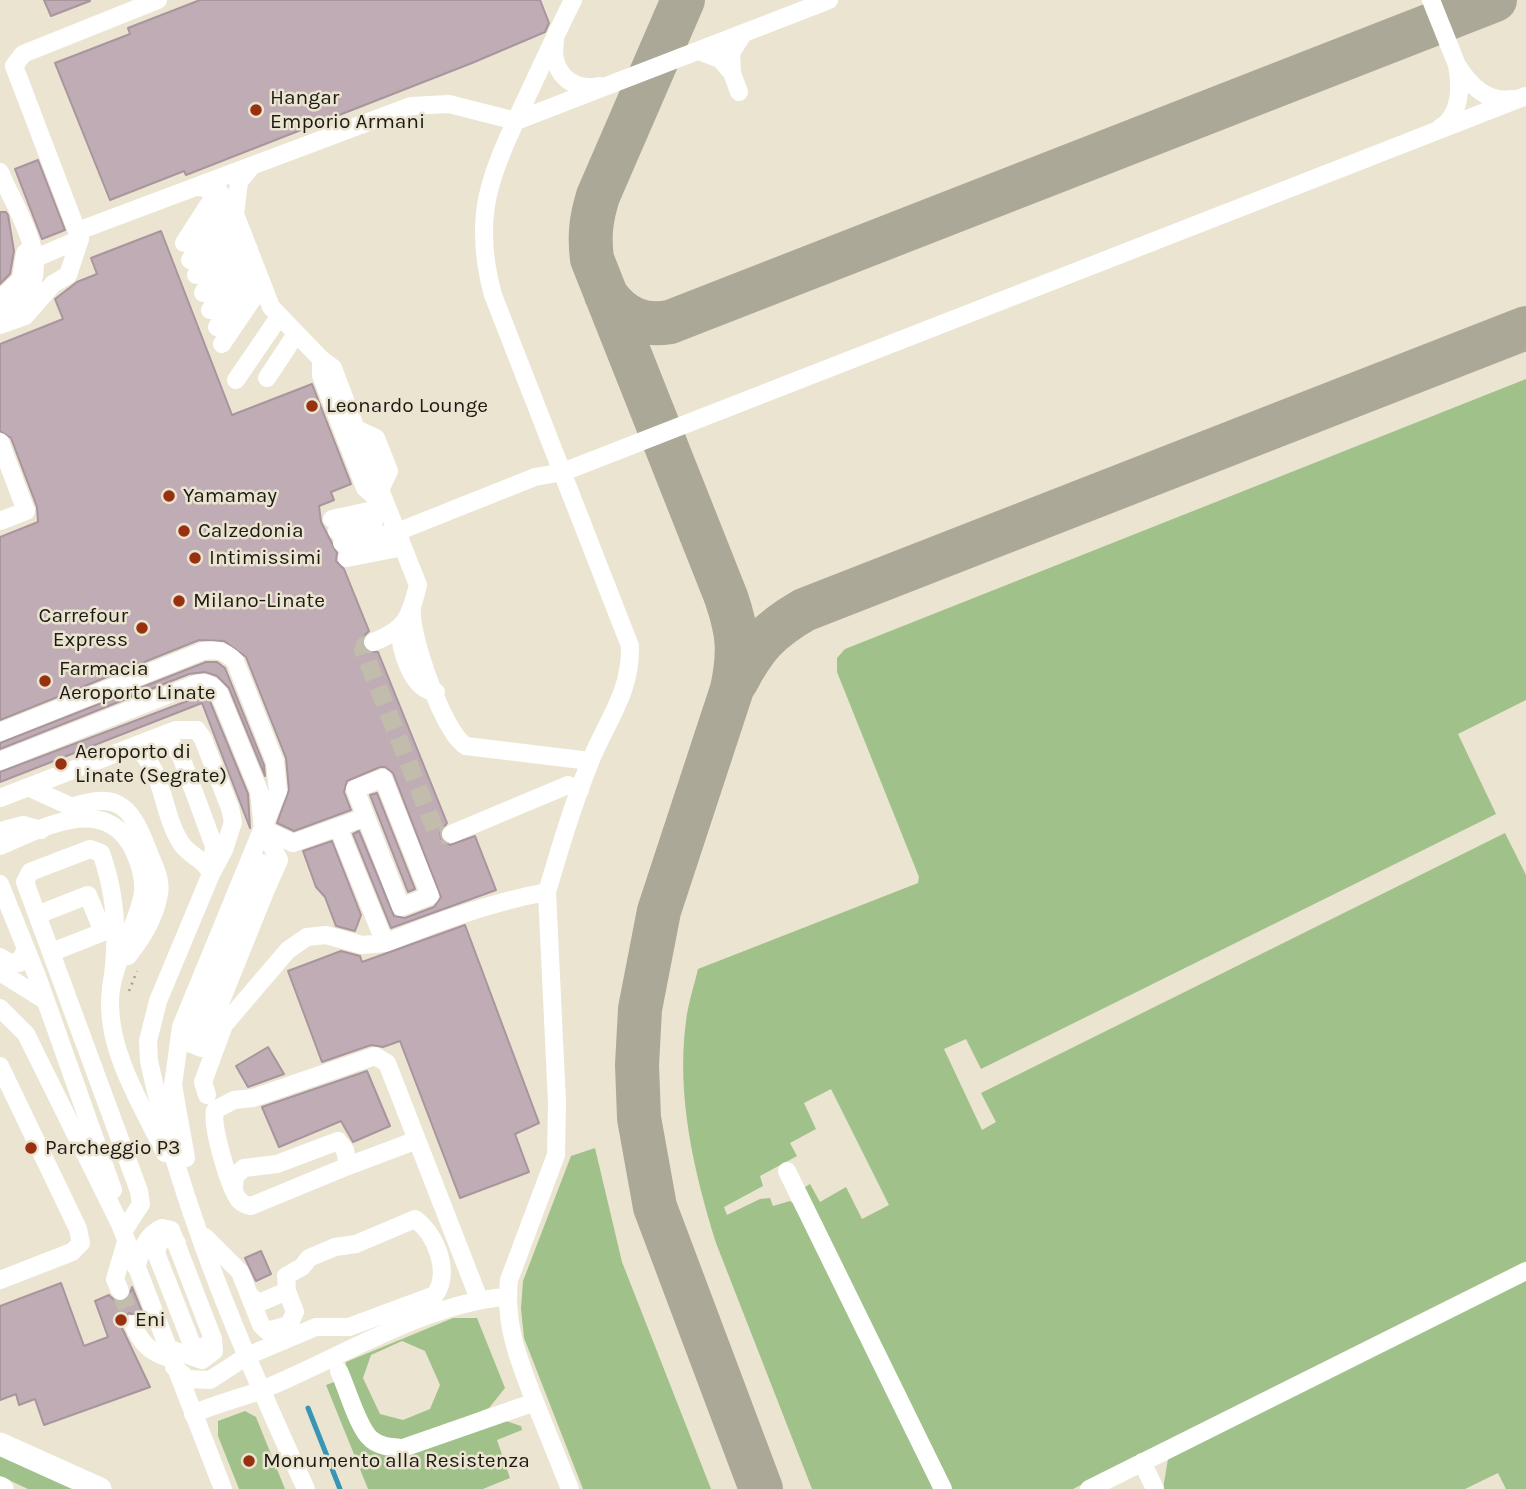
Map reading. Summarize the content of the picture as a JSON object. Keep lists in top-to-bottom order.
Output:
{
  "places": [
    "Hangar Emporio Armani",
    "Leonardo Lounge",
    "Yamamay",
    "Calzedonia",
    "Intimissimi",
    "Milano-Linate",
    "Carrefour Express",
    "Farmacia Aeroporto Linate",
    "Aeroporto di Linate (Segrate)",
    "Parcheggio P3",
    "Eni",
    "Monumento alla Resistenza"
  ]
}
